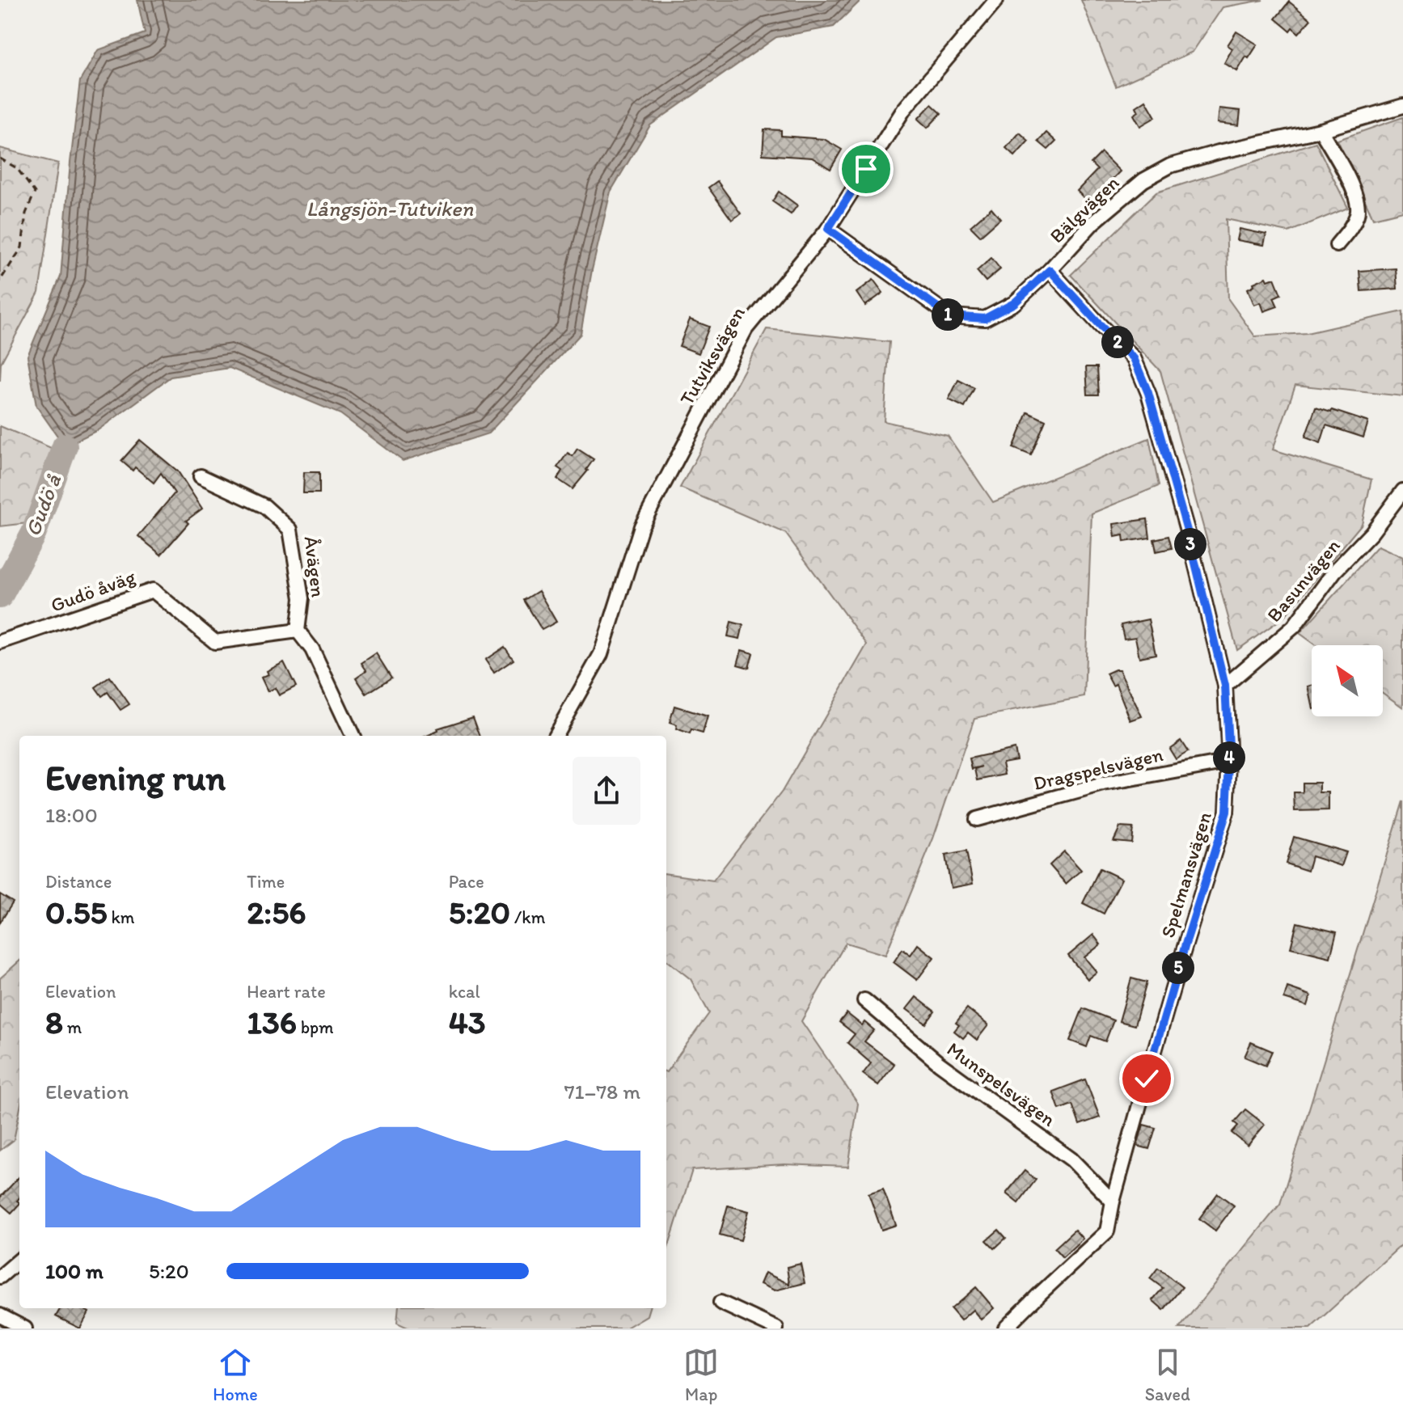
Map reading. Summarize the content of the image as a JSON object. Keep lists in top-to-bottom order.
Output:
{
  "streets": {
    "street": [
      "Bälgvägen",
      "Tutviksvägen",
      "Åvägen",
      "Basunvägen",
      "Gudö åväg",
      "Dragspelsvägen",
      "Spelmansvägen",
      "Munspelsvägen"
    ]
  },
  "crossings": [
    ["Bälgvägen", "Tutviksvägen"],
    ["Bälgvägen", "Spelmansvägen"],
    ["Åvägen", "Gudö åväg"],
    ["Basunvägen", "Spelmansvägen"],
    ["Dragspelsvägen", "Spelmansvägen"],
    ["Spelmansvägen", "Munspelsvägen"]
  ],
  "water": ["Långsjön-Tutviken", "Gudö å"],
  "north": "top left",
  "page": {
    "pins": [
      "1",
      "2",
      "3",
      "4",
      "5"
    ],
    "heading": ["Evening run", "18:00"],
    "stats": [
      ["Distance", "0.55 km"],
      ["Time", "2:56"],
      ["Pace", "5:20 /km"],
      ["Elevation", "8 m"],
      ["Heart rate", "136 bpm"],
      ["kcal", "43"]
    ],
    "chart": ["Elevation", "71–78 m"],
    "list": [
      {
        "name": "100 m",
        "note": "5:20"
      }
    ],
    "tabs": ["Home", "Map", "Saved"]
  }
}
